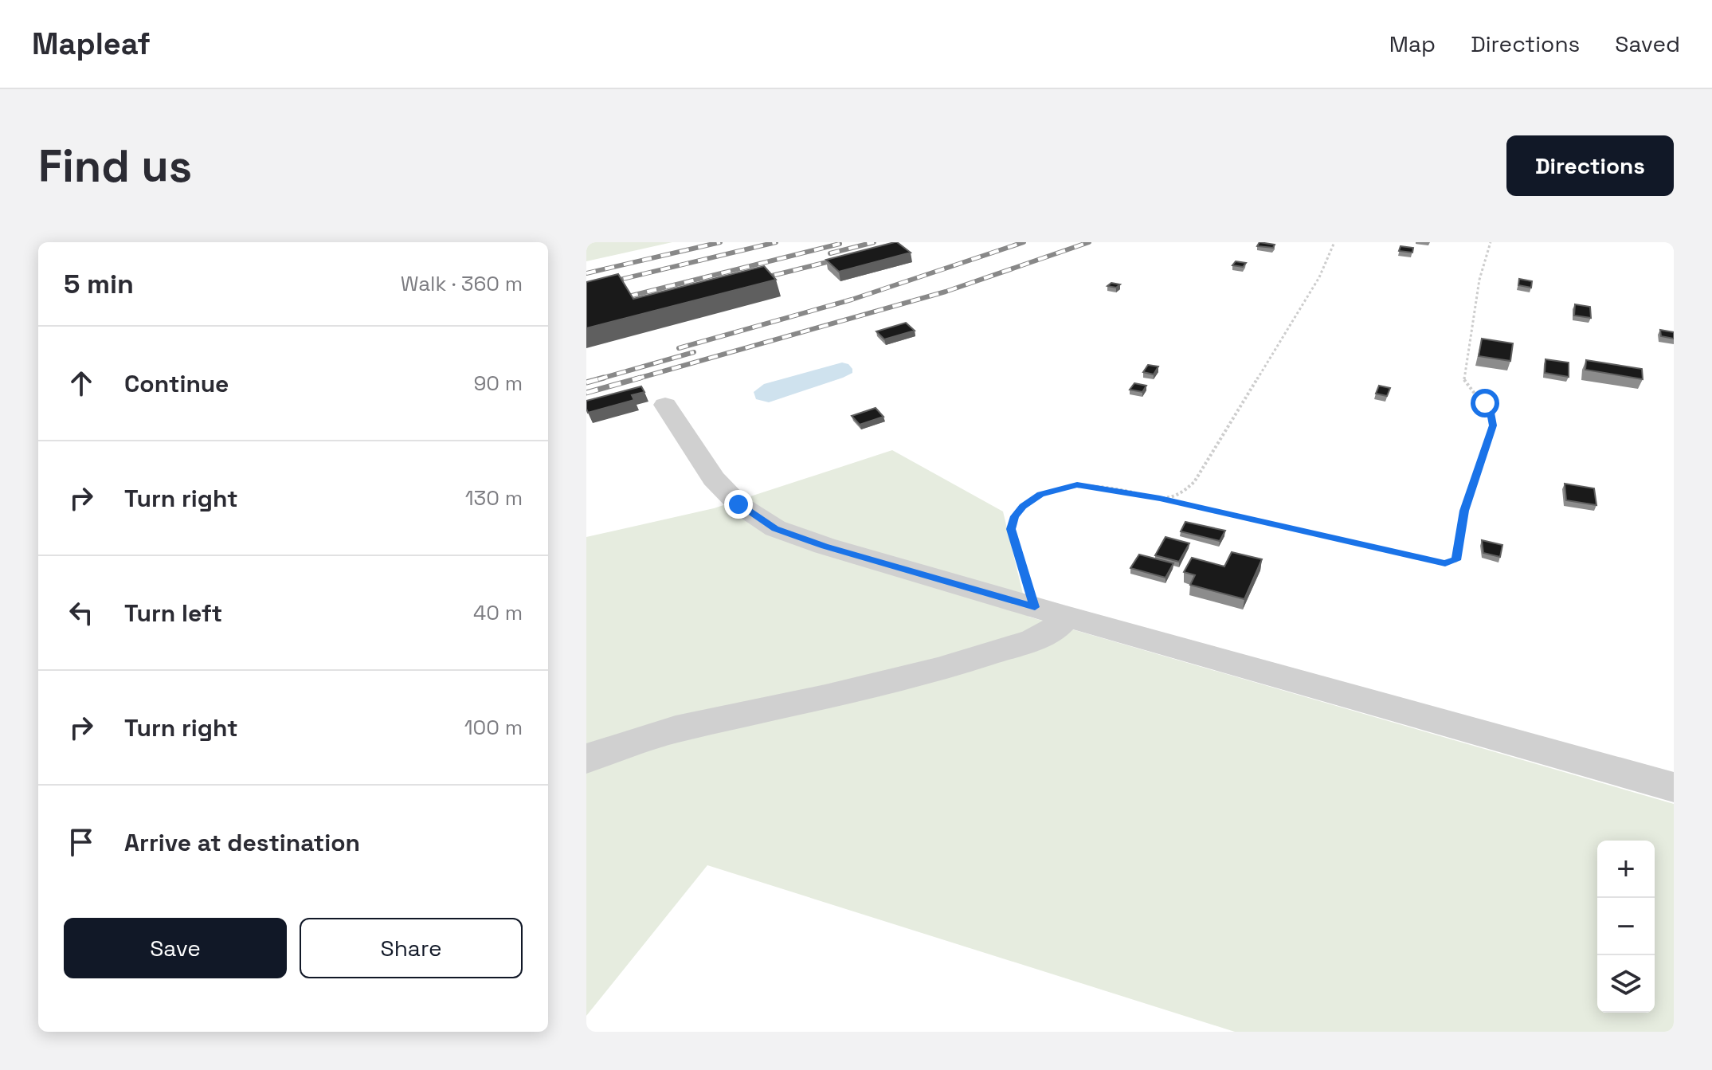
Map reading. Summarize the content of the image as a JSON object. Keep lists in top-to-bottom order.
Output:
{
  "page": {
    "header": "Mapleaf",
    "nav": ["Map", "Directions", "Saved"],
    "buttons": [
      "Directions",
      ["Save", "Share"]
    ],
    "title": "Find us",
    "heading": ["5 min", "Walk · 360 m"],
    "list": [
      ["Continue", "90 m"],
      ["Turn right", "130 m"],
      ["Turn left", "40 m"],
      ["Turn right", "100 m"],
      "Arrive at destination"
    ],
    "map_buttons": ["+", "−"]
  }
}
